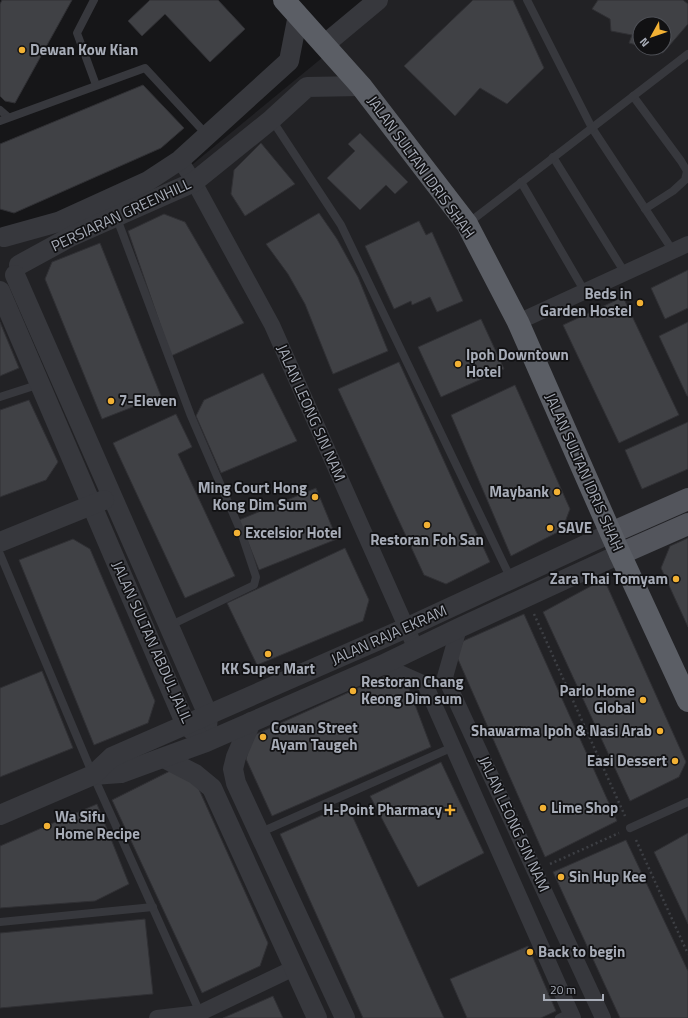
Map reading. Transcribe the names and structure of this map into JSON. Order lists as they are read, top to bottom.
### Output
{
  "streets": {
    "highway": ["JALAN SULTAN IDRIS SHAH"],
    "main road": ["JALAN RAJA EKRAM"],
    "street": ["PERSIARAN GREENHILL", "JALAN LEONG SIN NAM", "JALAN SULTAN ABDUL JALIL"]
  },
  "crossings": [
    ["JALAN SULTAN IDRIS SHAH", "PERSIARAN GREENHILL"],
    ["JALAN SULTAN IDRIS SHAH", "JALAN RAJA EKRAM"],
    ["PERSIARAN GREENHILL", "JALAN LEONG SIN NAM"],
    ["PERSIARAN GREENHILL", "JALAN SULTAN ABDUL JALIL"],
    ["JALAN LEONG SIN NAM", "JALAN RAJA EKRAM"],
    ["JALAN RAJA EKRAM", "JALAN SULTAN ABDUL JALIL"]
  ],
  "places": {
    "other": [
      "Dewan Kow Kian",
      "Beds in Garden Hostel",
      "Ipoh Downtown Hotel",
      "7-Eleven",
      "Maybank",
      "Ming Court Hong Kong Dim Sum",
      "Restoran Foh San",
      "SAVE",
      "Excelsior Hotel",
      "Zara Thai Tomyam",
      "KK Super Mart",
      "Restoran Chang Keong Dim sum",
      "Parlo Home Global",
      "Shawarma Ipoh & Nasi Arab",
      "Cowan Street Ayam Taugeh",
      "Easi Dessert",
      "Lime Shop",
      "Wa Sifu Home Recipe",
      "Sin Hup Kee",
      "Back to begin"
    ],
    "health": ["H-Point Pharmacy"]
  },
  "scale_bar": "20 m",
  "north": "bottom left"
}
